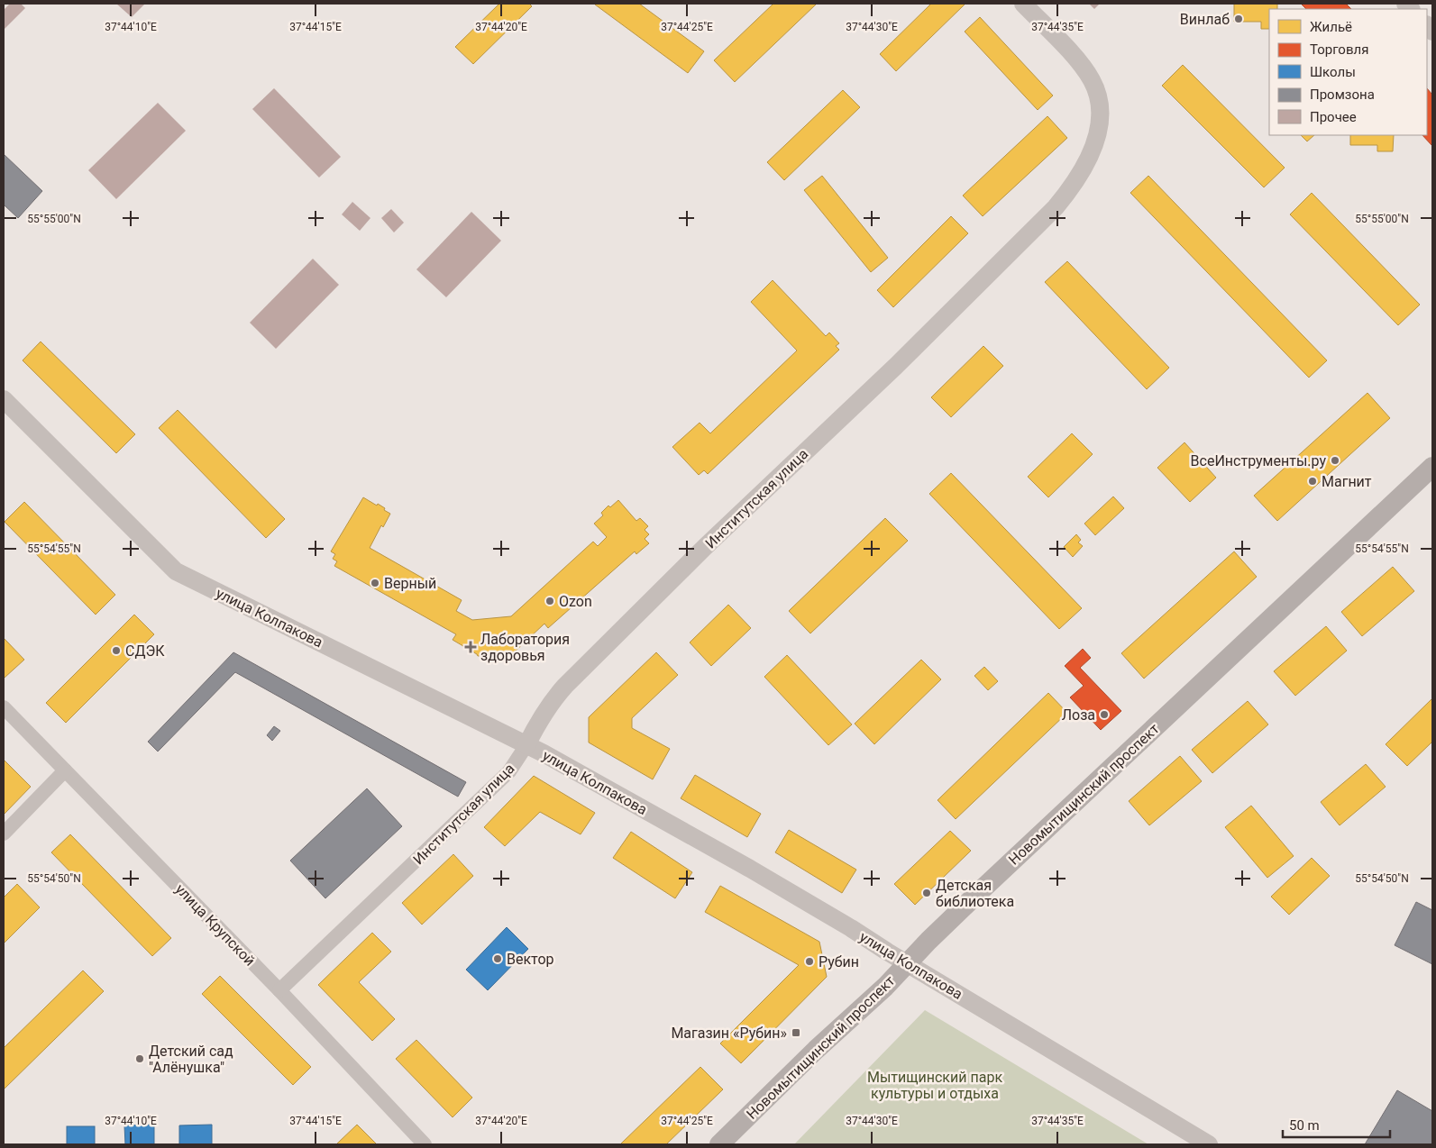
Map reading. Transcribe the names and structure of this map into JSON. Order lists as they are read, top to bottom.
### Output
{
  "streets": {
    "main road": ["Новомытищинский проспект"],
    "street": ["Институтская улица", "улица Колпакова", "улица Крупской"]
  },
  "crossings": [
    ["Институтская улица", "улица Колпакова"],
    ["Институтская улица", "улица Крупской"],
    ["улица Колпакова", "Новомытищинский проспект"]
  ],
  "parks": ["Мытищинский парк культуры и отдыха"],
  "places": {
    "other": [
      "Винлаб",
      "ВсеИнструменты.ру",
      "Магнит",
      "Верный",
      "Ozon",
      "СДЭК",
      "Лоза",
      "Детская библиотека",
      "Вектор",
      "Рубин",
      "Детский сад \"Алёнушка\""
    ],
    "health": ["Лаборатория здоровья"],
    "transit": ["Магазин «Рубин»"]
  },
  "legend": [
    "Жильё",
    "Торговля",
    "Школы",
    "Промзона",
    "Прочее"
  ],
  "scale_bar": "50 m",
  "coordinates": [
    "37°44'10\"E",
    "37°44'15\"E",
    "37°44'20\"E",
    "37°44'25\"E",
    "37°44'30\"E",
    "37°44'35\"E",
    "55°55'00\"N",
    "55°54'55\"N",
    "55°54'50\"N"
  ]
}
